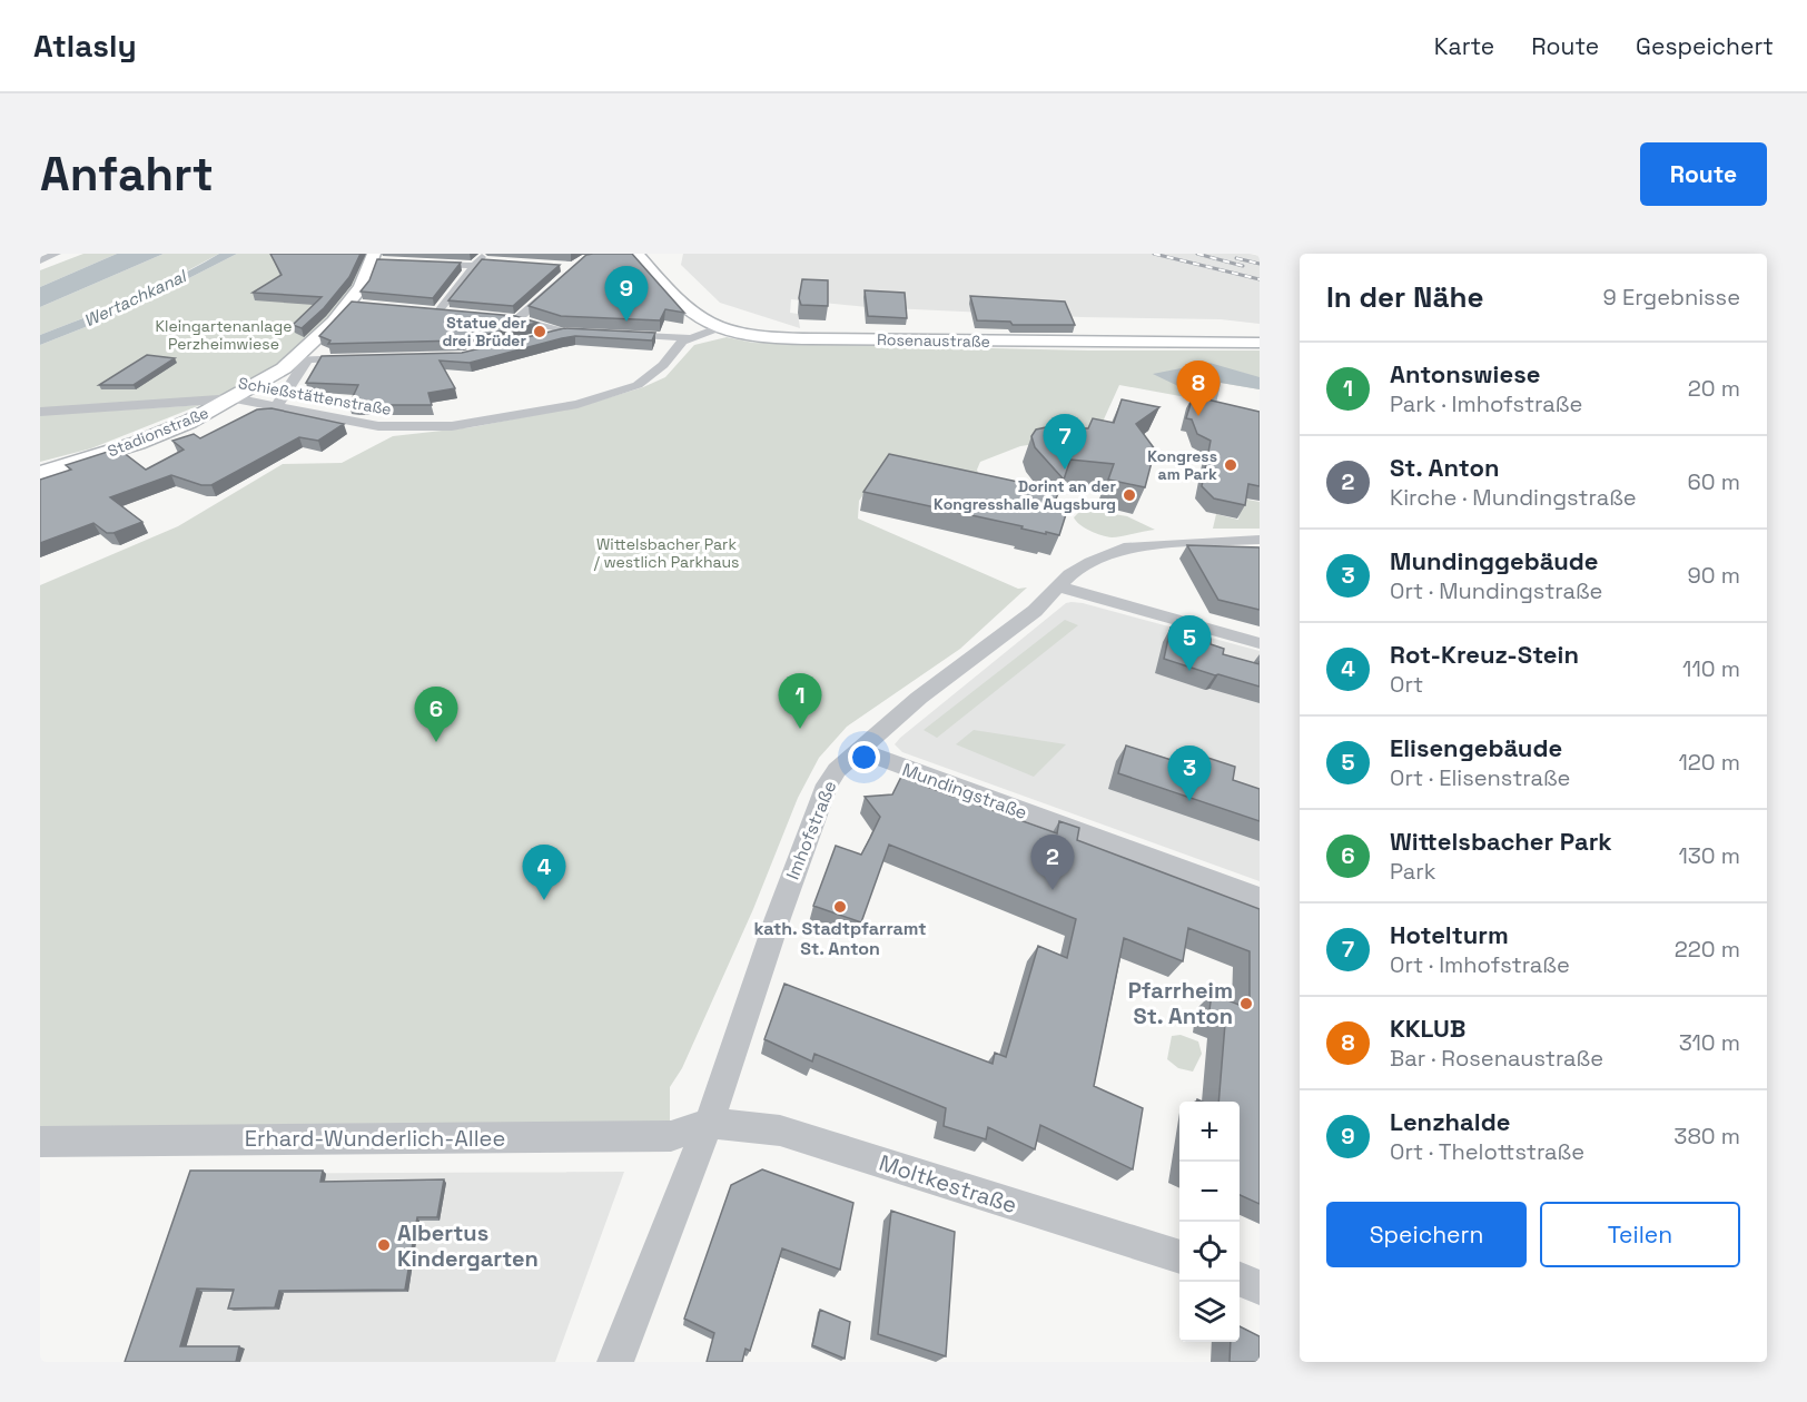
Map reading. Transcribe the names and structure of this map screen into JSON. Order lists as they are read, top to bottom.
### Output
{
  "streets": {
    "main road": ["Rosenaustraße", "Stadionstraße"],
    "street": [
      "Schießstättenstraße",
      "Mundingstraße",
      "Imhofstraße",
      "Erhard-Wunderlich-Allee",
      "Moltkestraße"
    ]
  },
  "crossings": [
    ["Rosenaustraße", "Schießstättenstraße"],
    ["Schießstättenstraße", "Stadionstraße"],
    ["Mundingstraße", "Imhofstraße"],
    ["Imhofstraße", "Erhard-Wunderlich-Allee"],
    ["Imhofstraße", "Moltkestraße"],
    ["Erhard-Wunderlich-Allee", "Moltkestraße"]
  ],
  "water": ["Wertachkanal"],
  "parks": ["Kleingartenanlage Perzheimwiese", "Wittelsbacher Park / westlich Parkhaus"],
  "places": [
    "Statue der drei Brüder",
    "Kongress am Park",
    "Dorint an der Kongresshalle Augsburg",
    "kath. Stadtpfarramt St. Anton",
    "Pfarrheim St. Anton",
    "Albertus Kindergarten"
  ],
  "page": {
    "header": "Atlasly",
    "nav": ["Karte", "Route", "Gespeichert"],
    "buttons": [
      "Route",
      ["Speichern", "Teilen"]
    ],
    "title": "Anfahrt",
    "heading": ["In der Nähe", "9 Ergebnisse"],
    "pins": [
      "9",
      "8",
      "7",
      "5",
      "1",
      "6",
      "3",
      "2",
      "4"
    ],
    "list": [
      {
        "mark": "1",
        "name": "Antonswiese",
        "note": "Park · Imhofstraße",
        "value": "20 m"
      },
      {
        "mark": "2",
        "name": "St. Anton",
        "note": "Kirche · Mundingstraße",
        "value": "60 m"
      },
      {
        "mark": "3",
        "name": "Mundinggebäude",
        "note": "Ort · Mundingstraße",
        "value": "90 m"
      },
      {
        "mark": "4",
        "name": "Rot-Kreuz-Stein",
        "note": "Ort",
        "value": "110 m"
      },
      {
        "mark": "5",
        "name": "Elisengebäude",
        "note": "Ort · Elisenstraße",
        "value": "120 m"
      },
      {
        "mark": "6",
        "name": "Wittelsbacher Park",
        "note": "Park",
        "value": "130 m"
      },
      {
        "mark": "7",
        "name": "Hotelturm",
        "note": "Ort · Imhofstraße",
        "value": "220 m"
      },
      {
        "mark": "8",
        "name": "KKLUB",
        "note": "Bar · Rosenaustraße",
        "value": "310 m"
      },
      {
        "mark": "9",
        "name": "Lenzhalde",
        "note": "Ort · Thelottstraße",
        "value": "380 m"
      }
    ],
    "map_buttons": ["+", "−"]
  }
}
